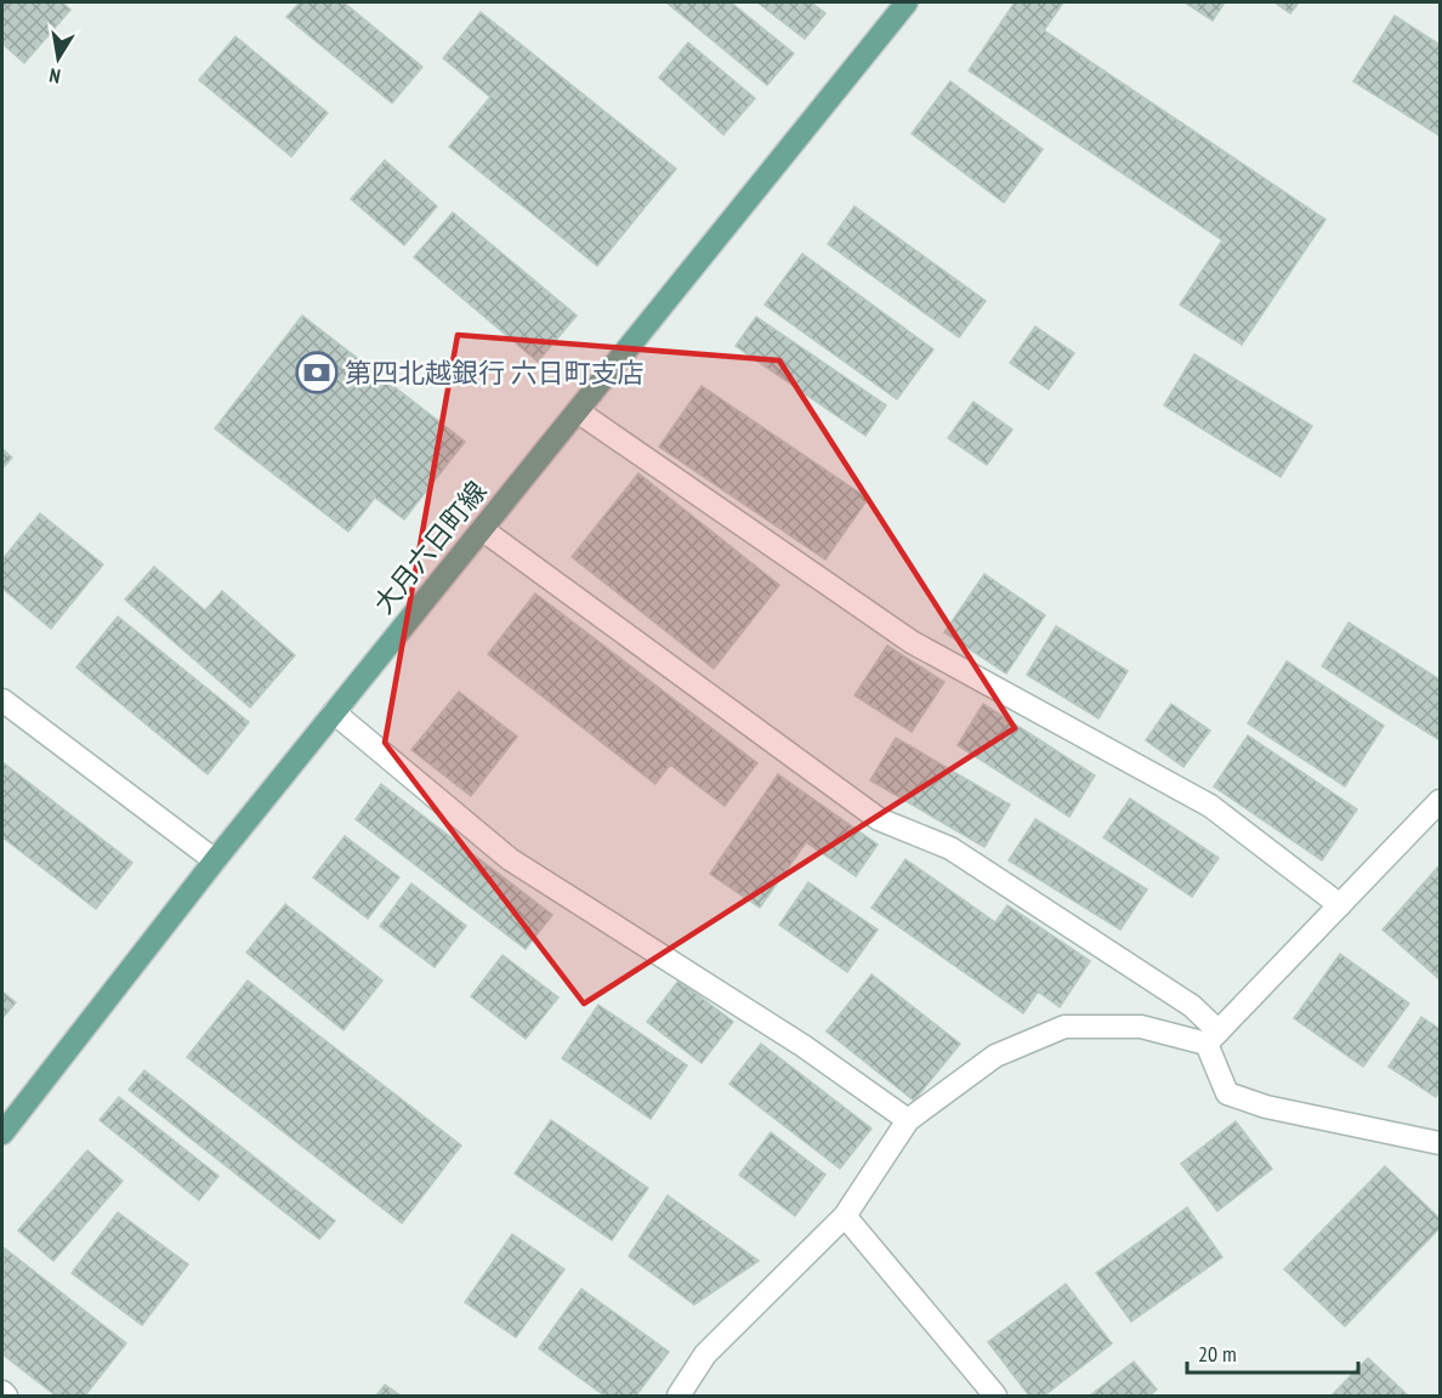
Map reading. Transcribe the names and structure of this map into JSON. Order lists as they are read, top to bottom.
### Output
{
  "streets": {
    "main road": ["大月六日町線"]
  },
  "places": {
    "bank": ["第四北越銀行 六日町支店"]
  },
  "scale_bar": "20 m",
  "north": "bottom"
}
